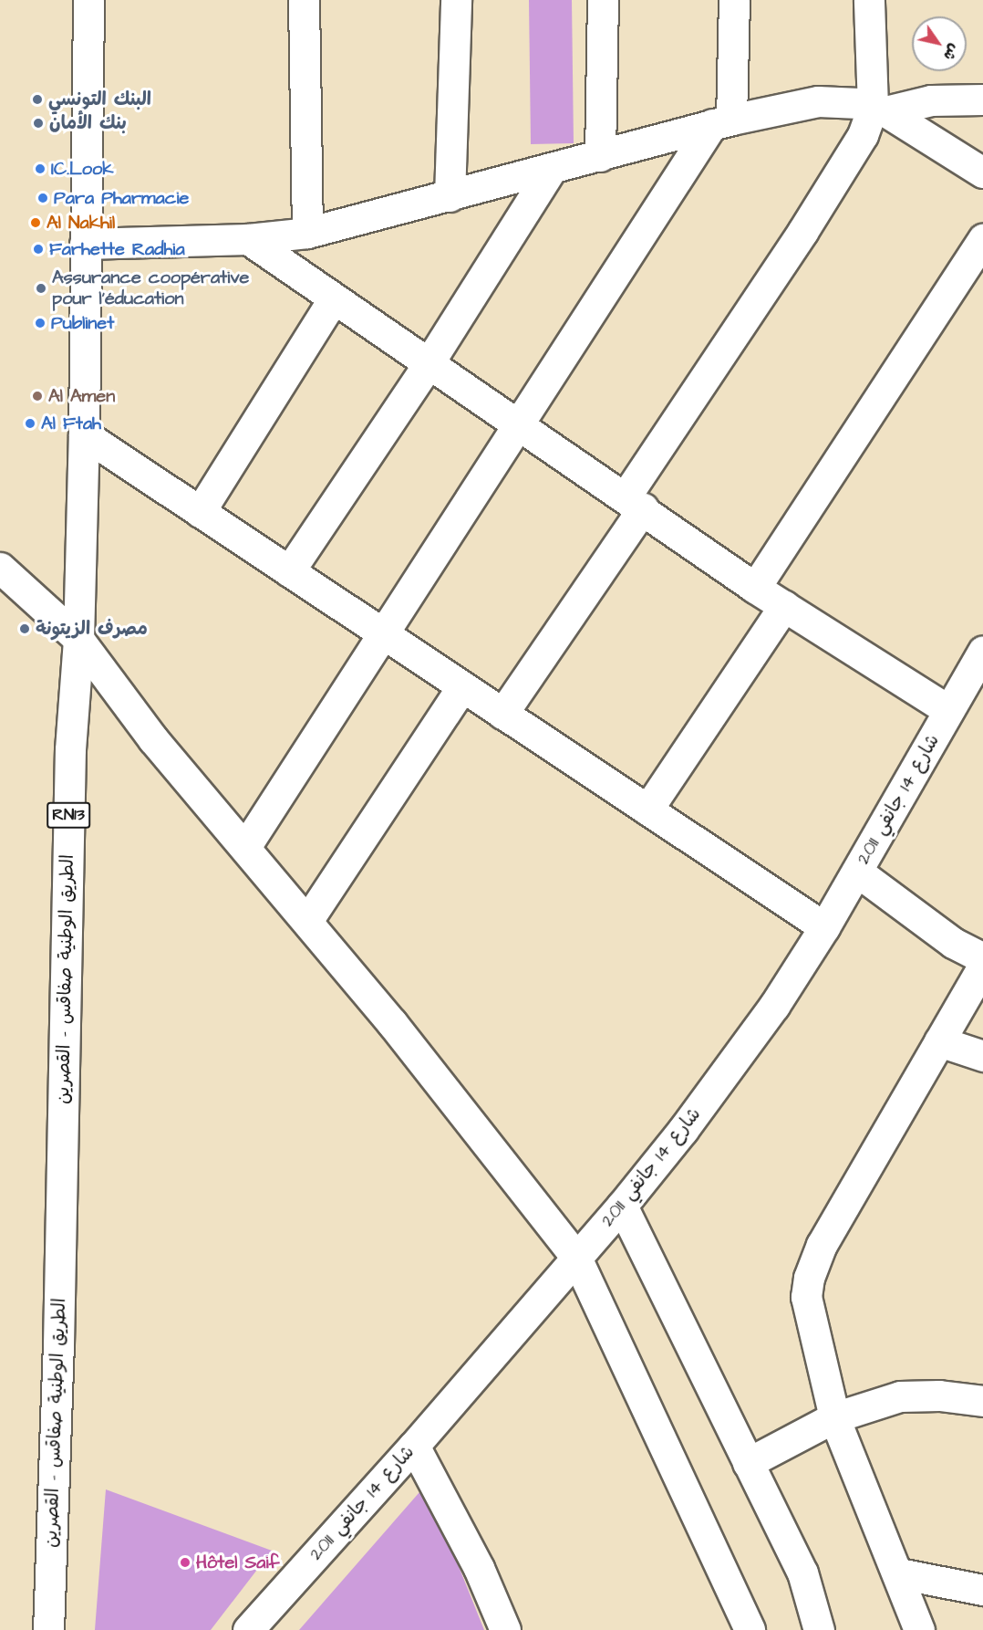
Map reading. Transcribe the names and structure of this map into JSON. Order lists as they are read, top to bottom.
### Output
{
  "streets": {
    "street": ["شارع 14 جانفي 2011", "RN13", "الطريق الوطنية صفاقس - القصرين"]
  },
  "places": [
    "البنك التونسي",
    "بنك الأمان",
    "IC.Look",
    "Para Pharmacie",
    "Al Nakhil",
    "Farhette Radhia",
    "Assurance coopérative pour l'éducation",
    "Publinet",
    "Al Amen",
    "Al Ftah",
    "مصرف الزيتونة",
    "Hôtel Saif"
  ],
  "north": "bottom right"
}
